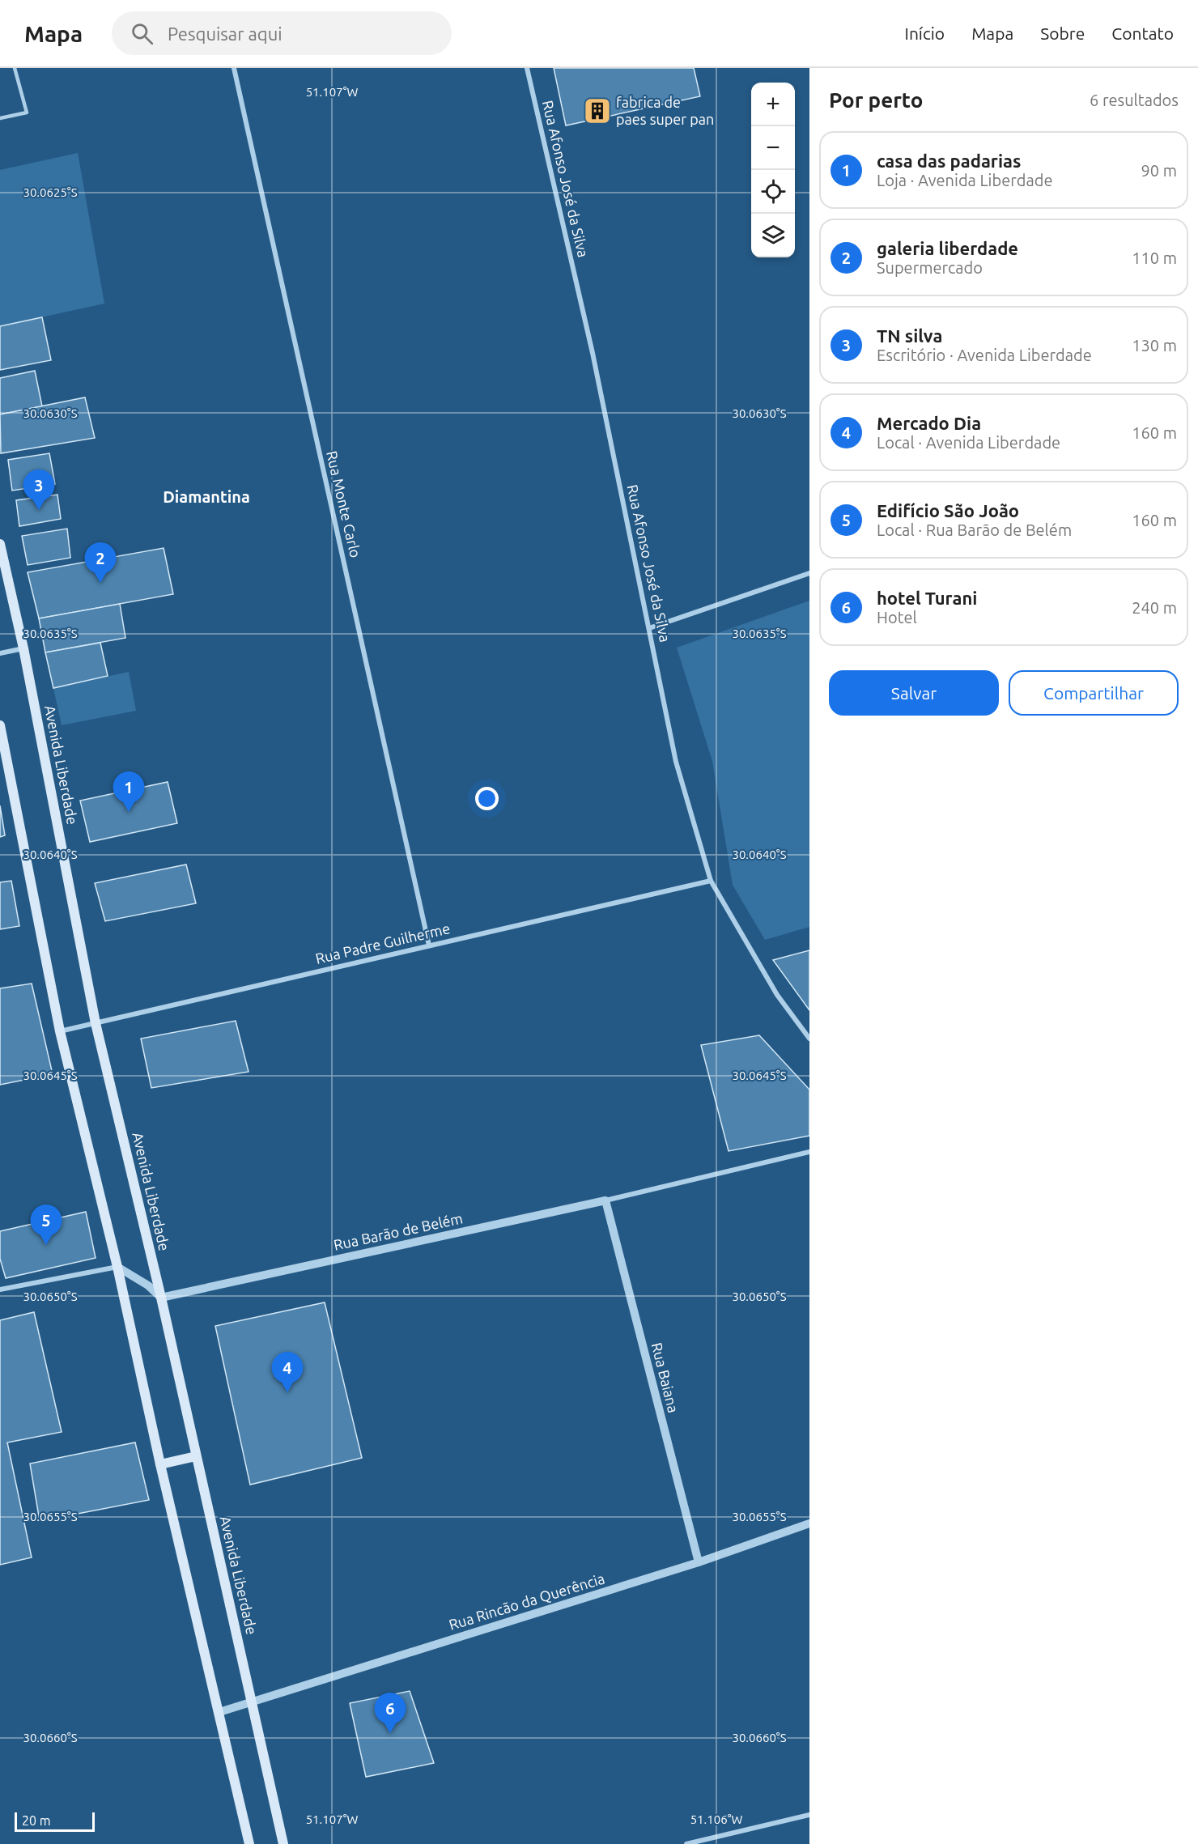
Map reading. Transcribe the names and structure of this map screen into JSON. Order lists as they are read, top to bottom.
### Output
{
  "streets": {
    "main road": ["Avenida Liberdade"],
    "street": [
      "Rua Afonso José da Silva",
      "Rua Monte Carlo",
      "Rua Padre Guilherme",
      "Rua Barão de Belém",
      "Rua Baiana",
      "Rua Rincão da Querência"
    ]
  },
  "crossings": [
    ["Rua Afonso José da Silva", "Rua Padre Guilherme"],
    ["Rua Monte Carlo", "Rua Padre Guilherme"],
    ["Avenida Liberdade", "Rua Padre Guilherme"],
    ["Avenida Liberdade", "Rua Barão de Belém"],
    ["Avenida Liberdade", "Rua Rincão da Querência"],
    ["Rua Barão de Belém", "Rua Baiana"],
    ["Rua Baiana", "Rua Rincão da Querência"]
  ],
  "districts": ["Diamantina"],
  "places": {
    "building": ["fabrica de paes super pan"]
  },
  "scale_bar": "20 m",
  "page": {
    "header": "Mapa",
    "search": "Pesquisar aqui",
    "nav": [
      "Início",
      "Mapa",
      "Sobre",
      "Contato"
    ],
    "heading": ["Por perto", "6 resultados"],
    "map_buttons": ["+", "−"],
    "list": [
      {
        "mark": "1",
        "name": "casa das padarias",
        "note": "Loja · Avenida Liberdade",
        "value": "90 m"
      },
      {
        "mark": "2",
        "name": "galeria liberdade",
        "note": "Supermercado",
        "value": "110 m"
      },
      {
        "mark": "3",
        "name": "TN silva",
        "note": "Escritório · Avenida Liberdade",
        "value": "130 m"
      },
      {
        "mark": "4",
        "name": "Mercado Dia",
        "note": "Local · Avenida Liberdade",
        "value": "160 m"
      },
      {
        "mark": "5",
        "name": "Edifício São João",
        "note": "Local · Rua Barão de Belém",
        "value": "160 m"
      },
      {
        "mark": "6",
        "name": "hotel Turani",
        "note": "Hotel",
        "value": "240 m"
      }
    ],
    "pins": [
      "3",
      "2",
      "1",
      "5",
      "4",
      "6"
    ],
    "buttons": ["Salvar", "Compartilhar"],
    "scale": "20 m"
  },
  "coordinates": [
    "51.107°W",
    "30.0625°S",
    "30.0630°S",
    "30.0635°S",
    "30.0640°S",
    "30.0645°S",
    "30.0650°S",
    "30.0655°S",
    "30.0660°S",
    "51.106°W"
  ]
}
